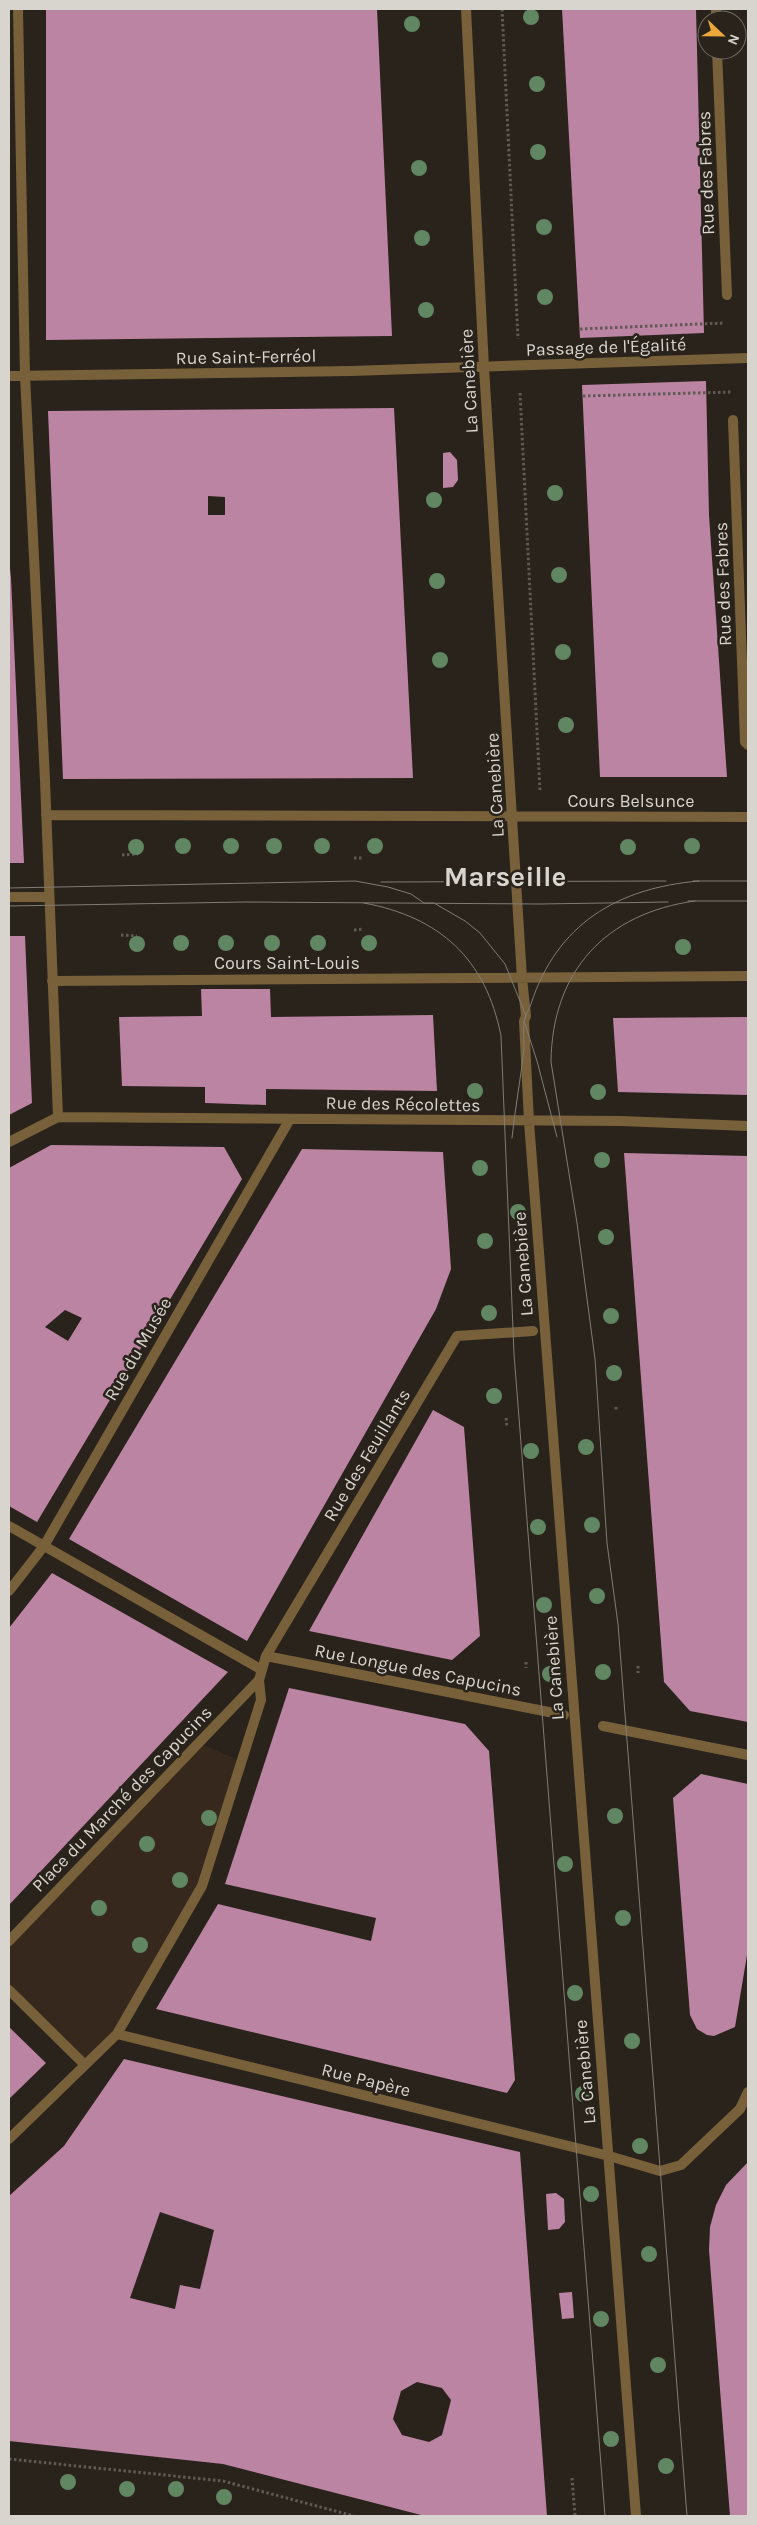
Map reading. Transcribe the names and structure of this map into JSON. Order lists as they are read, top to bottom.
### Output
{
  "streets": {
    "street": [
      "Rue des Fabres",
      "Passage de l'Égalité",
      "Rue Saint-Ferréol",
      "La Canebière",
      "Cours Belsunce",
      "Cours Saint-Louis",
      "Rue des Récolettes",
      "Rue du Musée",
      "Rue des Feuillants",
      "Rue Longue des Capucins",
      "Place du Marché des Capucins",
      "Rue Papère"
    ]
  },
  "crossings": [
    ["Passage de l'Égalité", "Rue Saint-Ferréol"],
    ["Passage de l'Égalité", "La Canebière"],
    ["Rue Saint-Ferréol", "La Canebière"],
    ["La Canebière", "Cours Belsunce"],
    ["La Canebière", "Cours Saint-Louis"],
    ["La Canebière", "Rue des Récolettes"],
    ["La Canebière", "Rue Papère"],
    ["Rue des Récolettes", "Rue du Musée"],
    ["Rue des Feuillants", "Rue Longue des Capucins"],
    ["Rue des Feuillants", "Place du Marché des Capucins"],
    ["Rue Longue des Capucins", "Place du Marché des Capucins"],
    ["Place du Marché des Capucins", "Rue Papère"]
  ],
  "districts": ["Marseille"],
  "north": "right"
}
